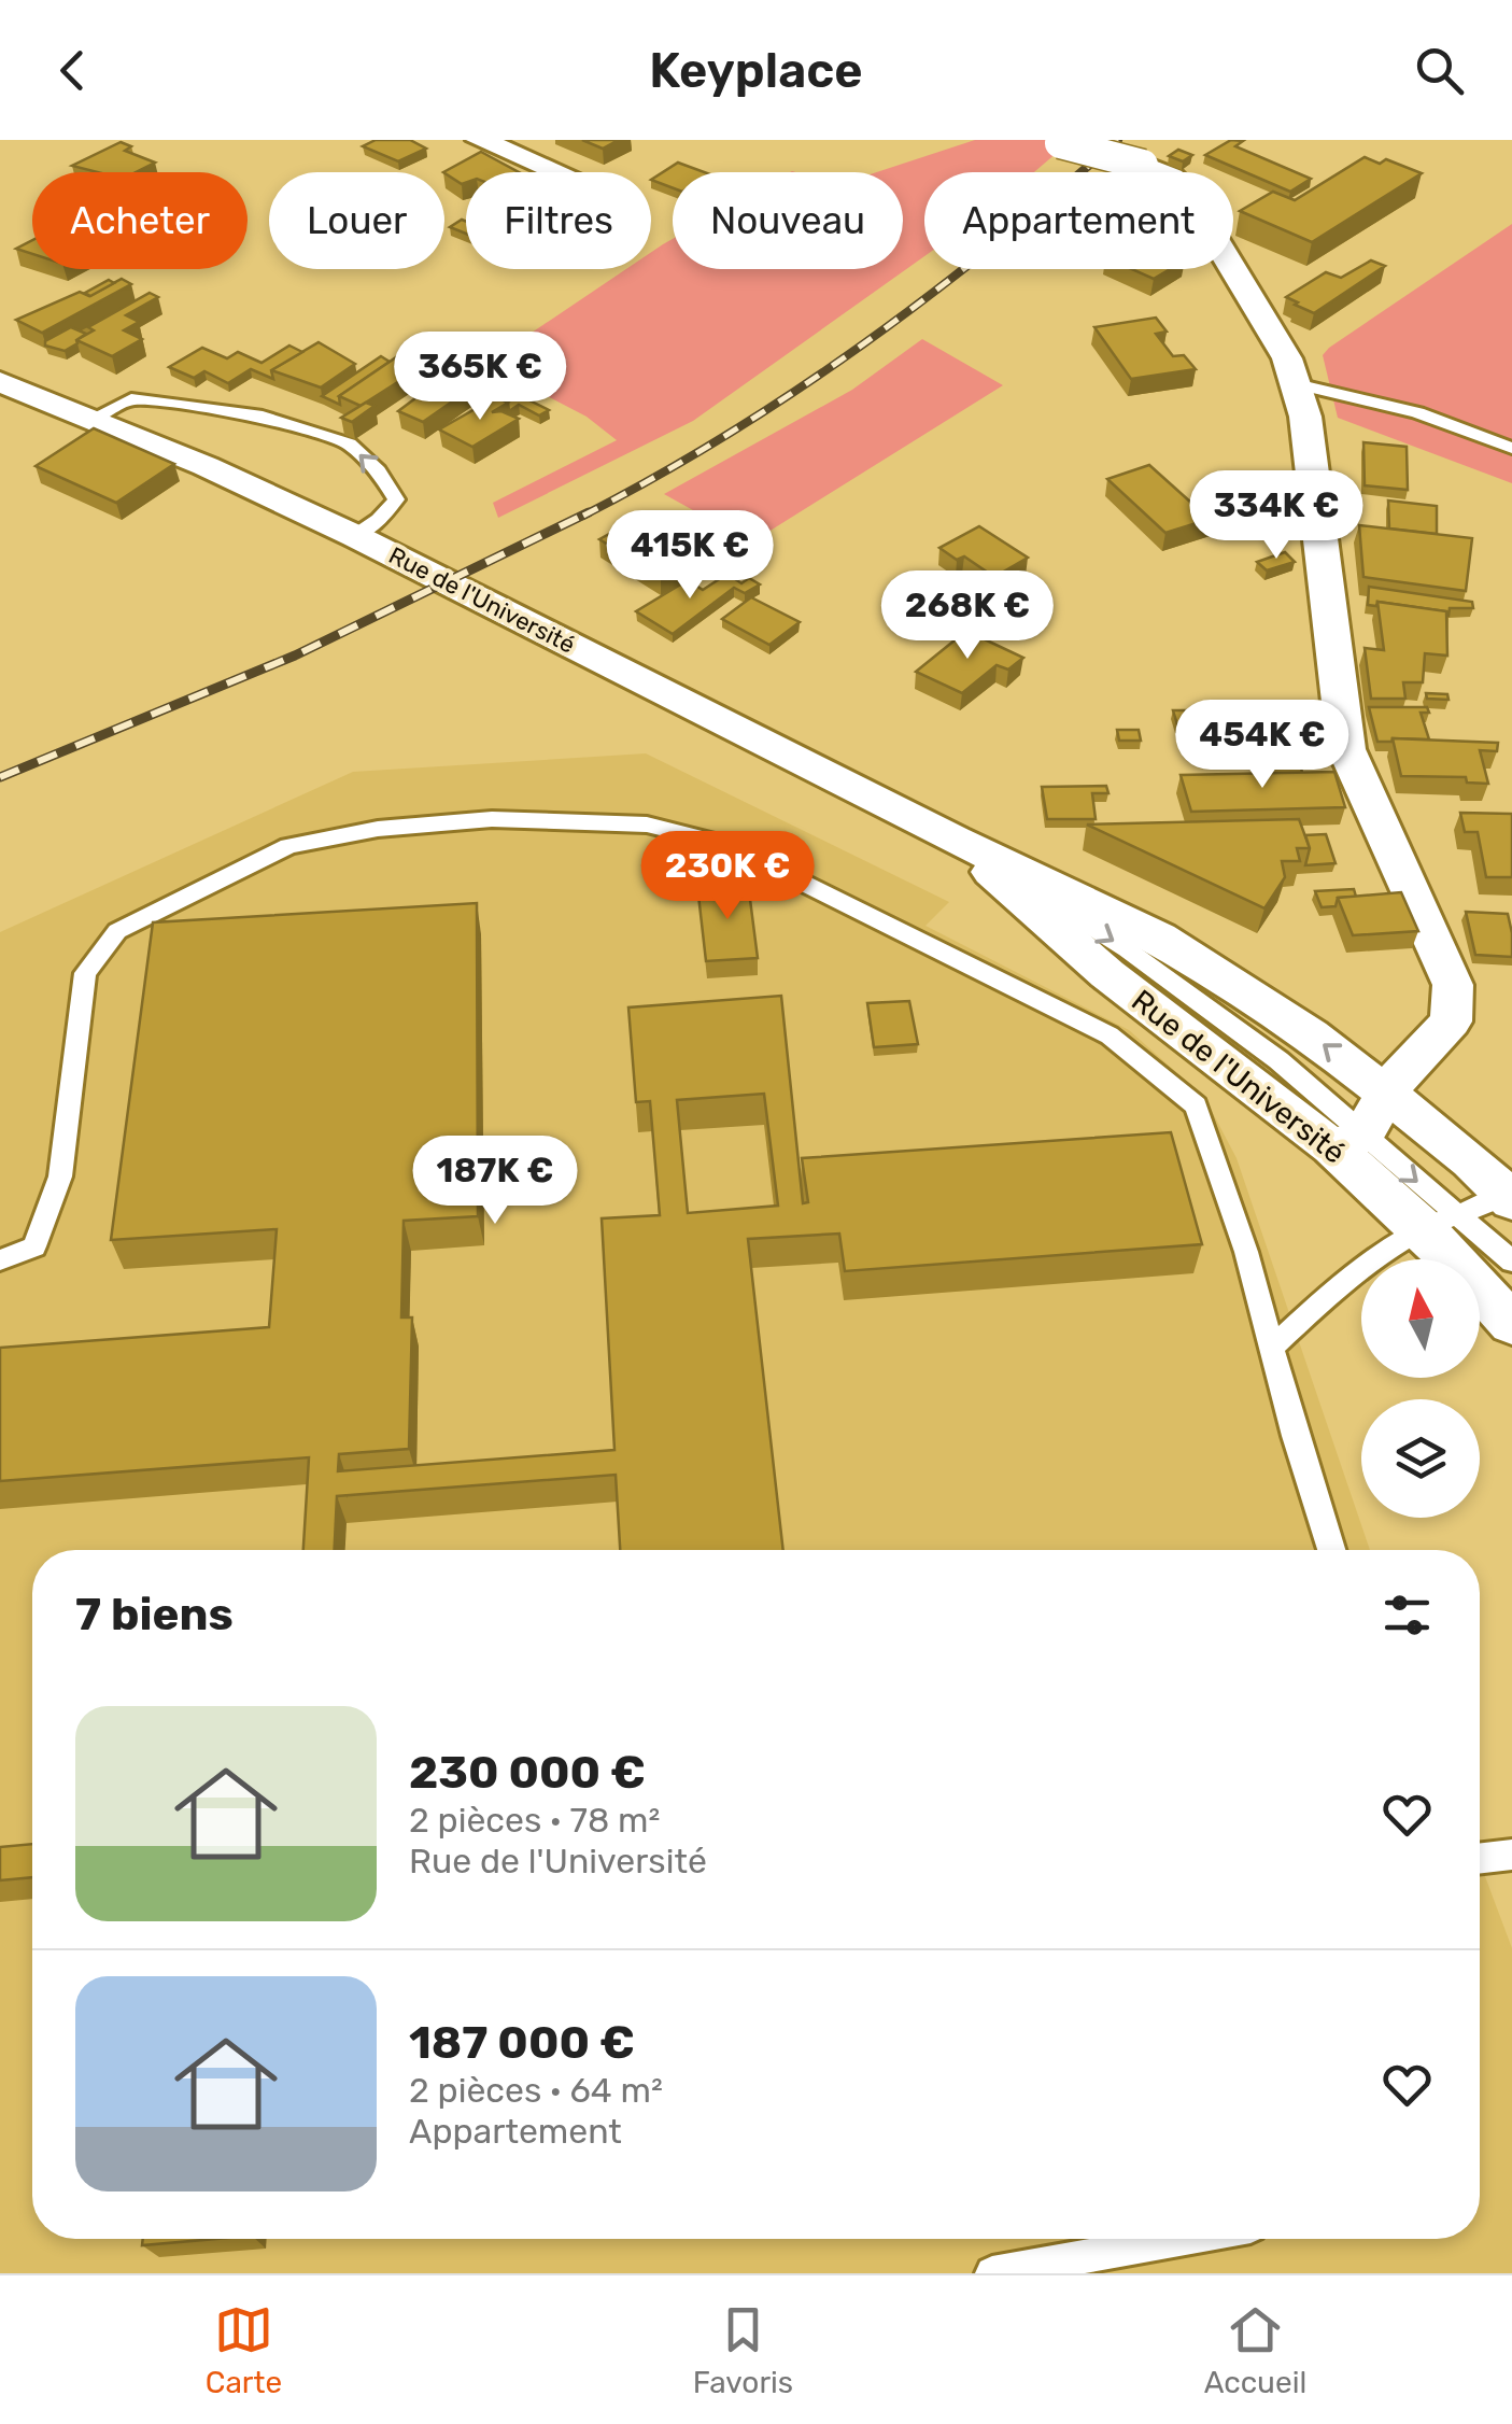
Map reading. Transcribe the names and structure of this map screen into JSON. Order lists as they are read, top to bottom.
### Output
{
  "streets": {
    "street": ["Rue de l'Université"]
  },
  "north": "top",
  "page": {
    "header": "Keyplace",
    "chip": [
      "Acheter",
      "Louer",
      "Filtres",
      "Nouveau",
      "Appartement"
    ],
    "price": [
      "365K €",
      "334K €",
      "415K €",
      "268K €",
      "454K €",
      "230K €",
      "187K €"
    ],
    "heading": "7 biens",
    "list": [
      {
        "name": "230 000 €",
        "note": "2 pièces · 78 m² · Rue de l'Université"
      },
      {
        "name": "187 000 €",
        "note": "2 pièces · 64 m² · Appartement"
      }
    ],
    "tabs": ["Carte", "Favoris", "Accueil"]
  }
}
